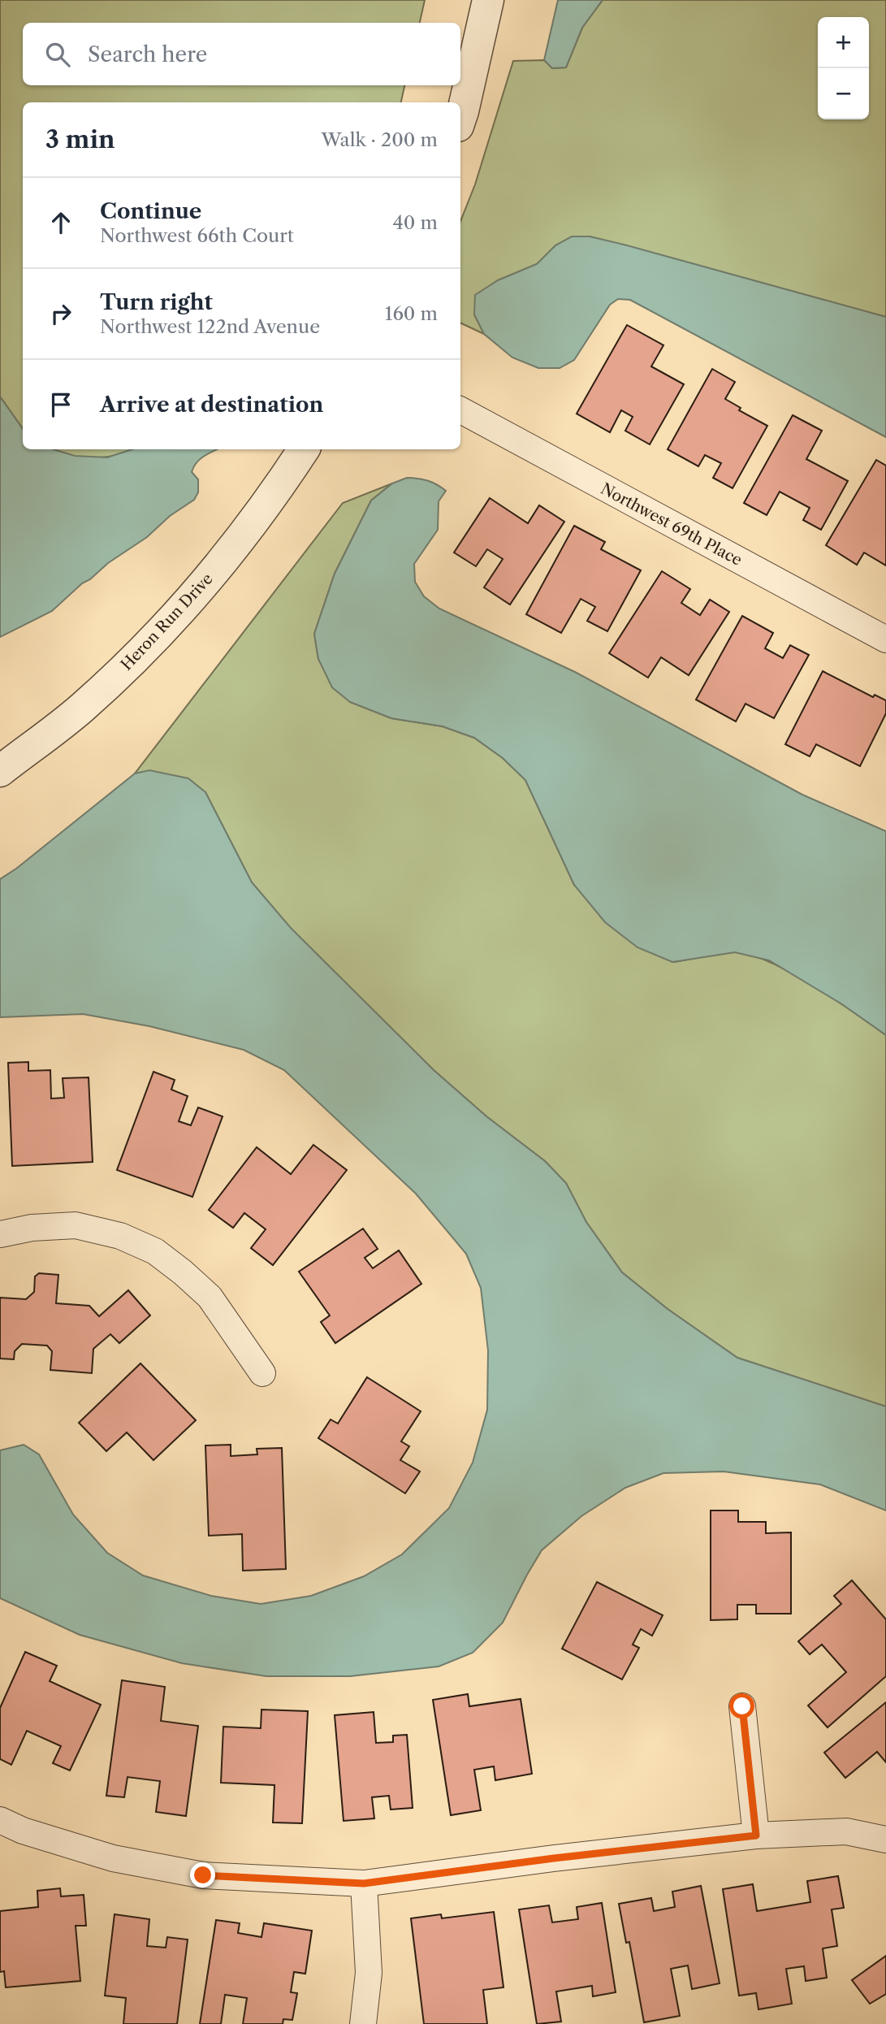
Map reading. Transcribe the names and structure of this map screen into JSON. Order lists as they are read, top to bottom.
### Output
{
  "streets": {
    "street": ["Northwest 69th Place", "Heron Run Drive"]
  },
  "page": {
    "map_buttons": ["+", "−"],
    "search": "Search here",
    "heading": ["3 min", "Walk · 200 m"],
    "list": [
      ["Continue", "Northwest 66th Court", "40 m"],
      ["Turn right", "Northwest 122nd Avenue", "160 m"],
      "Arrive at destination"
    ]
  }
}
